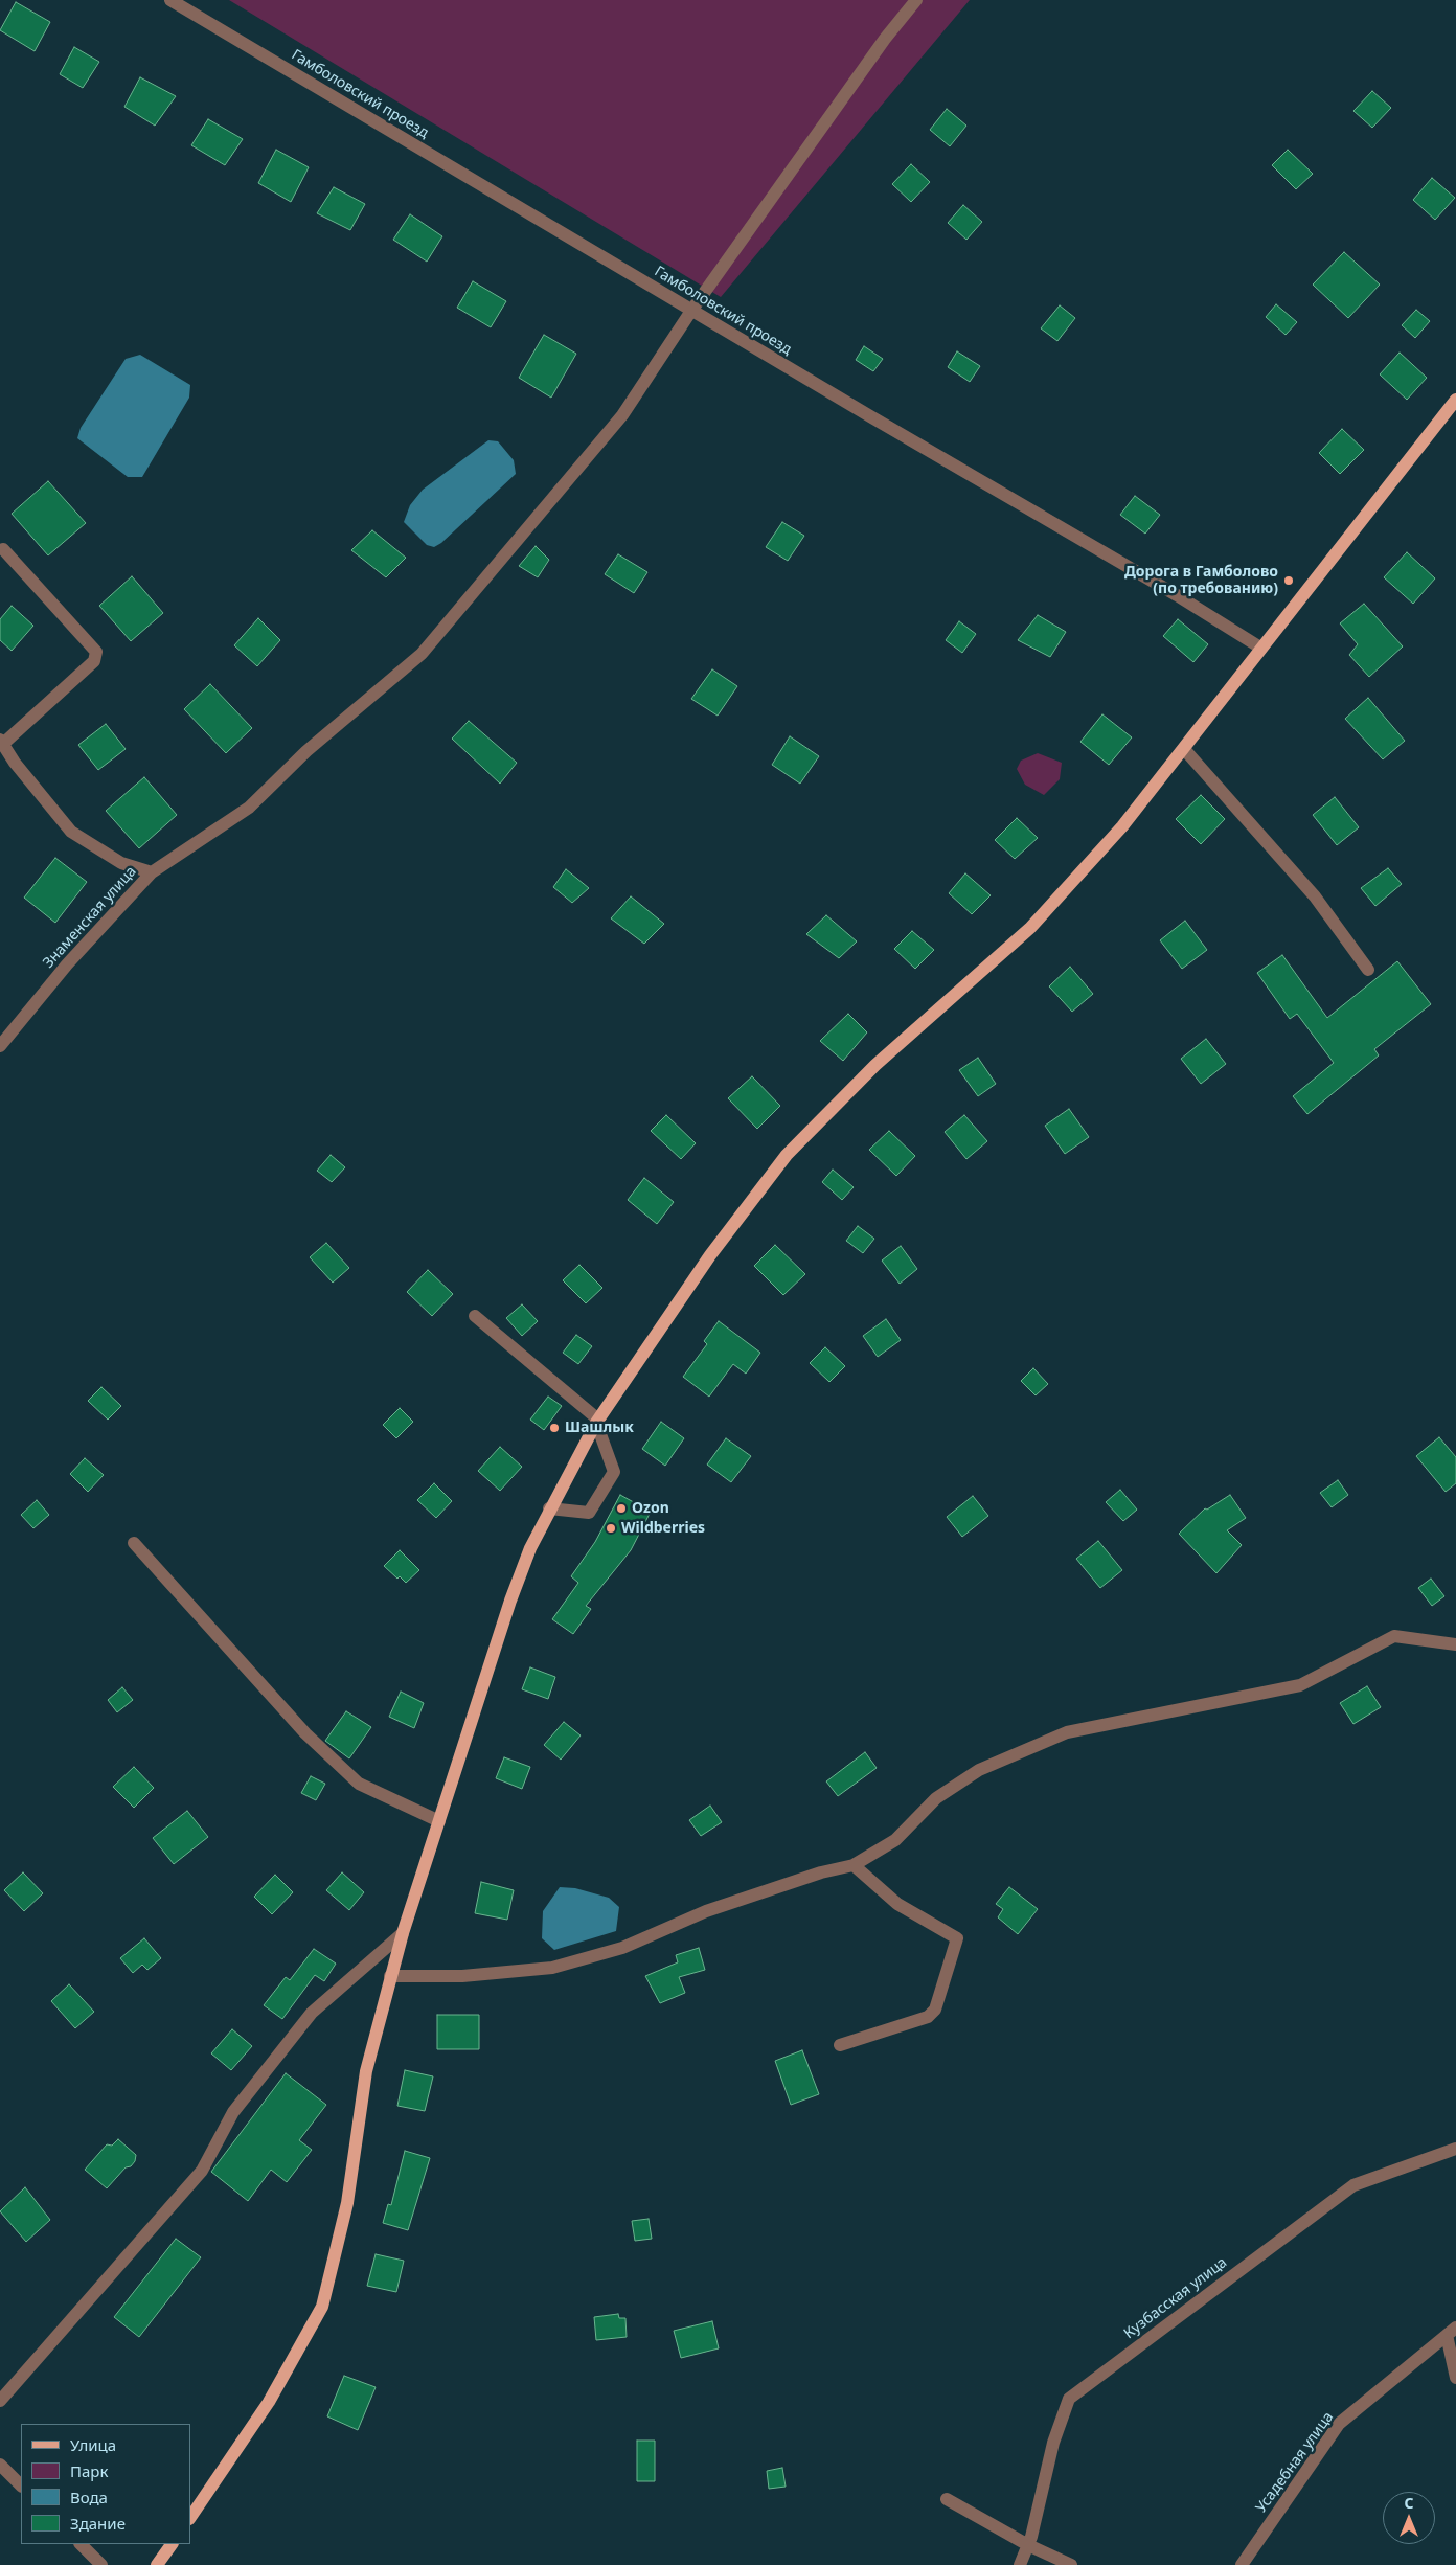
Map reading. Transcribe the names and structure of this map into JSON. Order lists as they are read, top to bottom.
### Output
{
  "streets": {
    "street": [
      "Гамболовский проезд",
      "Знаменская улица",
      "Кузбасская улица",
      "Усадебная улица"
    ]
  },
  "places": [
    "Дорога в Гамболово (по требованию)",
    "Шашлык",
    "Ozon",
    "Wildberries"
  ],
  "legend": [
    "Улица",
    "Парк",
    "Вода",
    "Здание"
  ],
  "north": "top"
}
